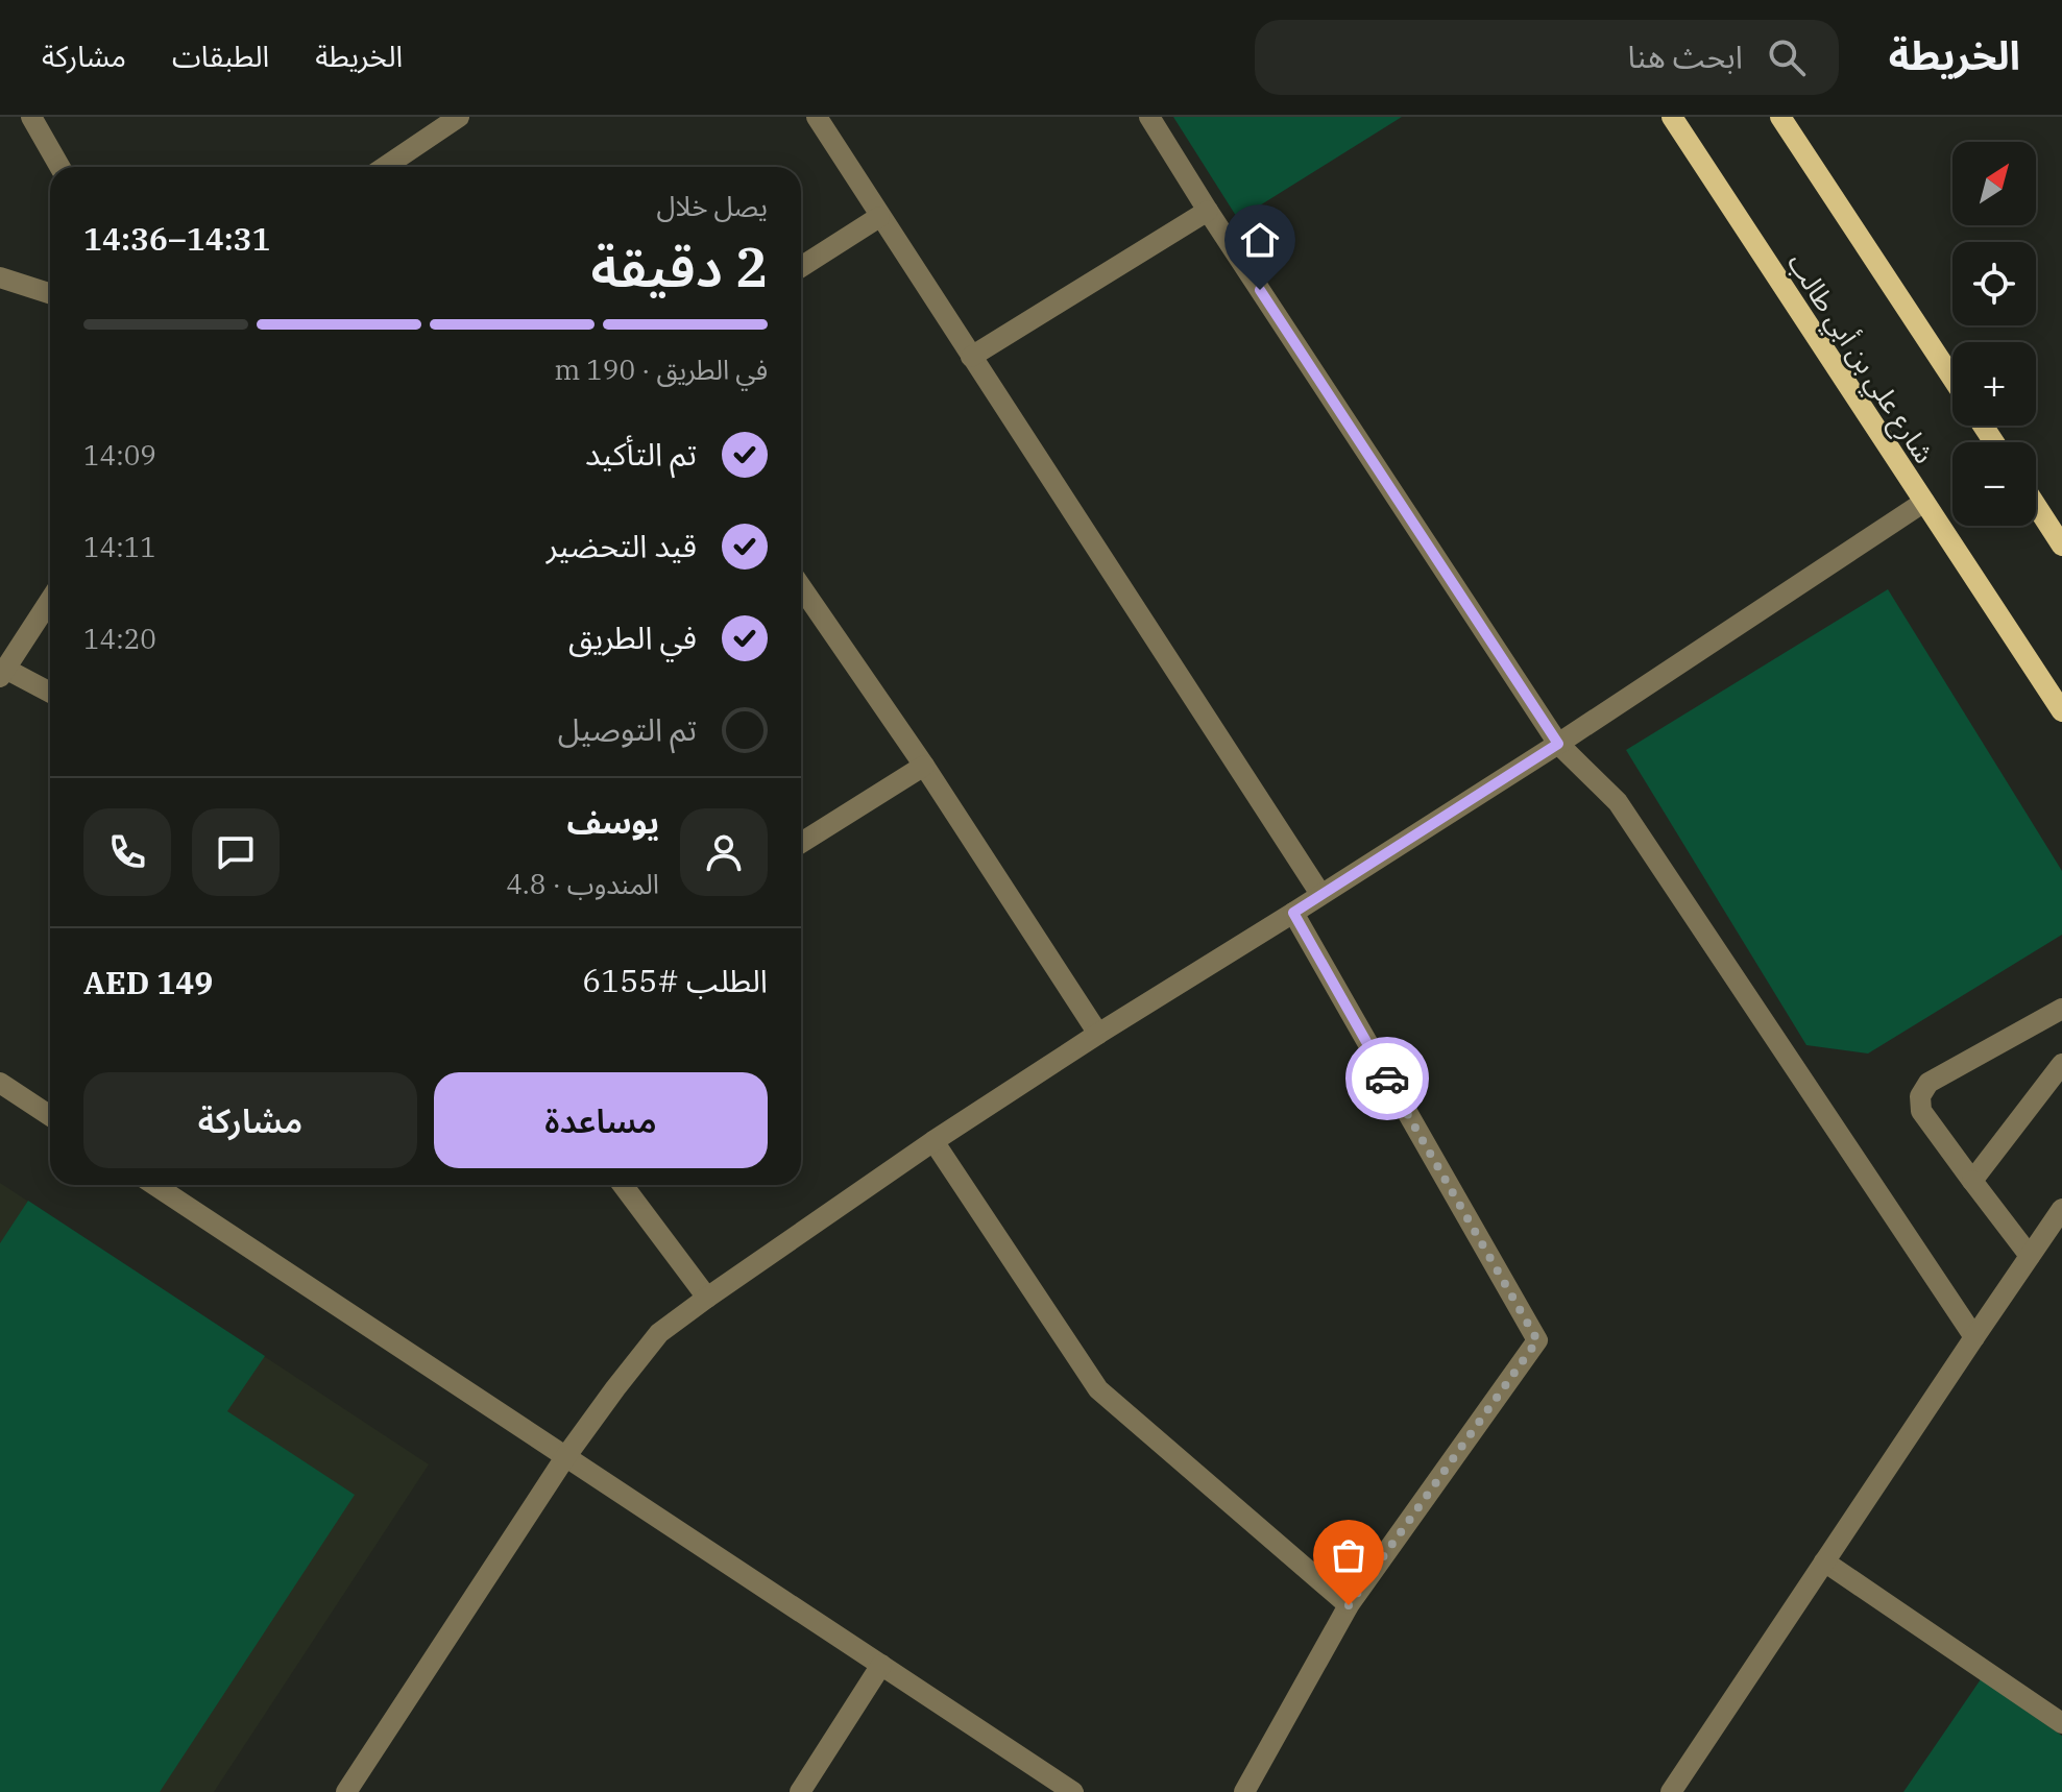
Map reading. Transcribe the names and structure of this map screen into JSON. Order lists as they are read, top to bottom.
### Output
{
  "streets": {
    "main road": ["شارع علي بن أبي طالب"]
  },
  "north": "top right",
  "page": {
    "header": "الخريطة",
    "search": "ابحث هنا",
    "nav": ["الخريطة", "الطبقات", "مشاركة"],
    "map_buttons": ["+", "−"],
    "heading": ["2 دقيقة", "يصل خلال", "14:31–14:36"],
    "panel": [
      "يوسف",
      "المندوب · 4.8",
      "الطلب #6155",
      "AED 149"
    ],
    "bar": "في الطريق · 190 m",
    "list": [
      ["تم التأكيد", "14:09"],
      ["قيد التحضير", "14:11"],
      ["في الطريق", "14:20"],
      "تم التوصيل"
    ],
    "buttons": ["مساعدة", "مشاركة"]
  }
}
